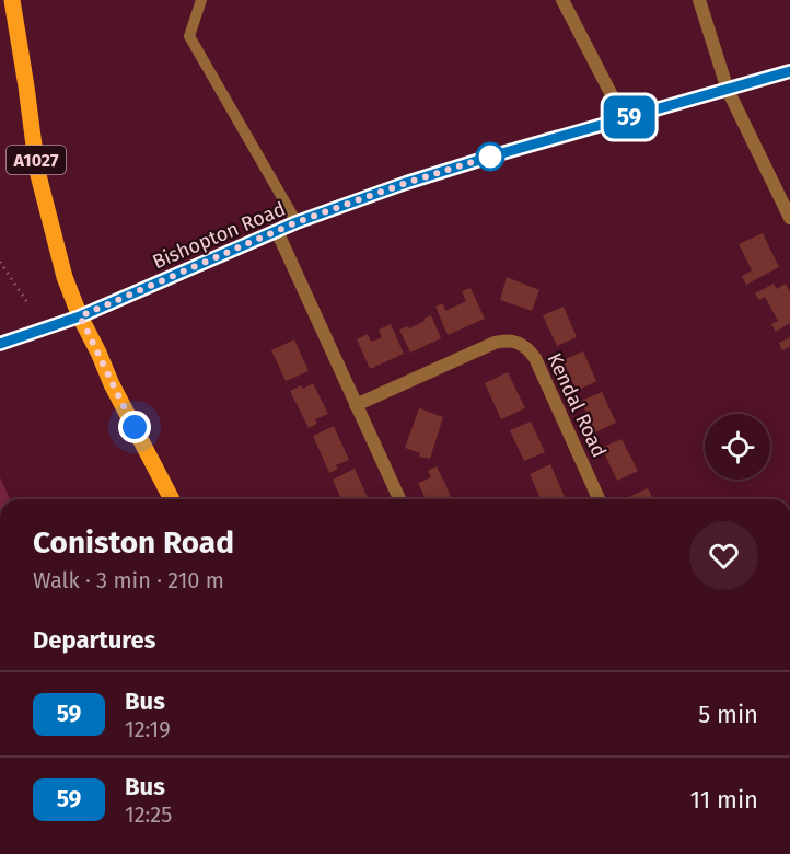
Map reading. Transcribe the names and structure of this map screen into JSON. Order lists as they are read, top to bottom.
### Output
{
  "streets": {
    "main road": ["A1027"],
    "street": ["Bishopton Road", "Kendal Road"]
  },
  "crossings": [
    ["A1027", "Bishopton Road"]
  ],
  "lines": ["bus line 59"],
  "page": {
    "on_map": "59",
    "heading": [
      ["Coniston Road", "Walk · 3 min · 210 m"],
      "Departures"
    ],
    "list": [
      {
        "mark": "59",
        "name": "Bus",
        "note": "12:19",
        "value": "5 min"
      },
      {
        "mark": "59",
        "name": "Bus",
        "note": "12:25",
        "value": "11 min"
      }
    ]
  }
}
